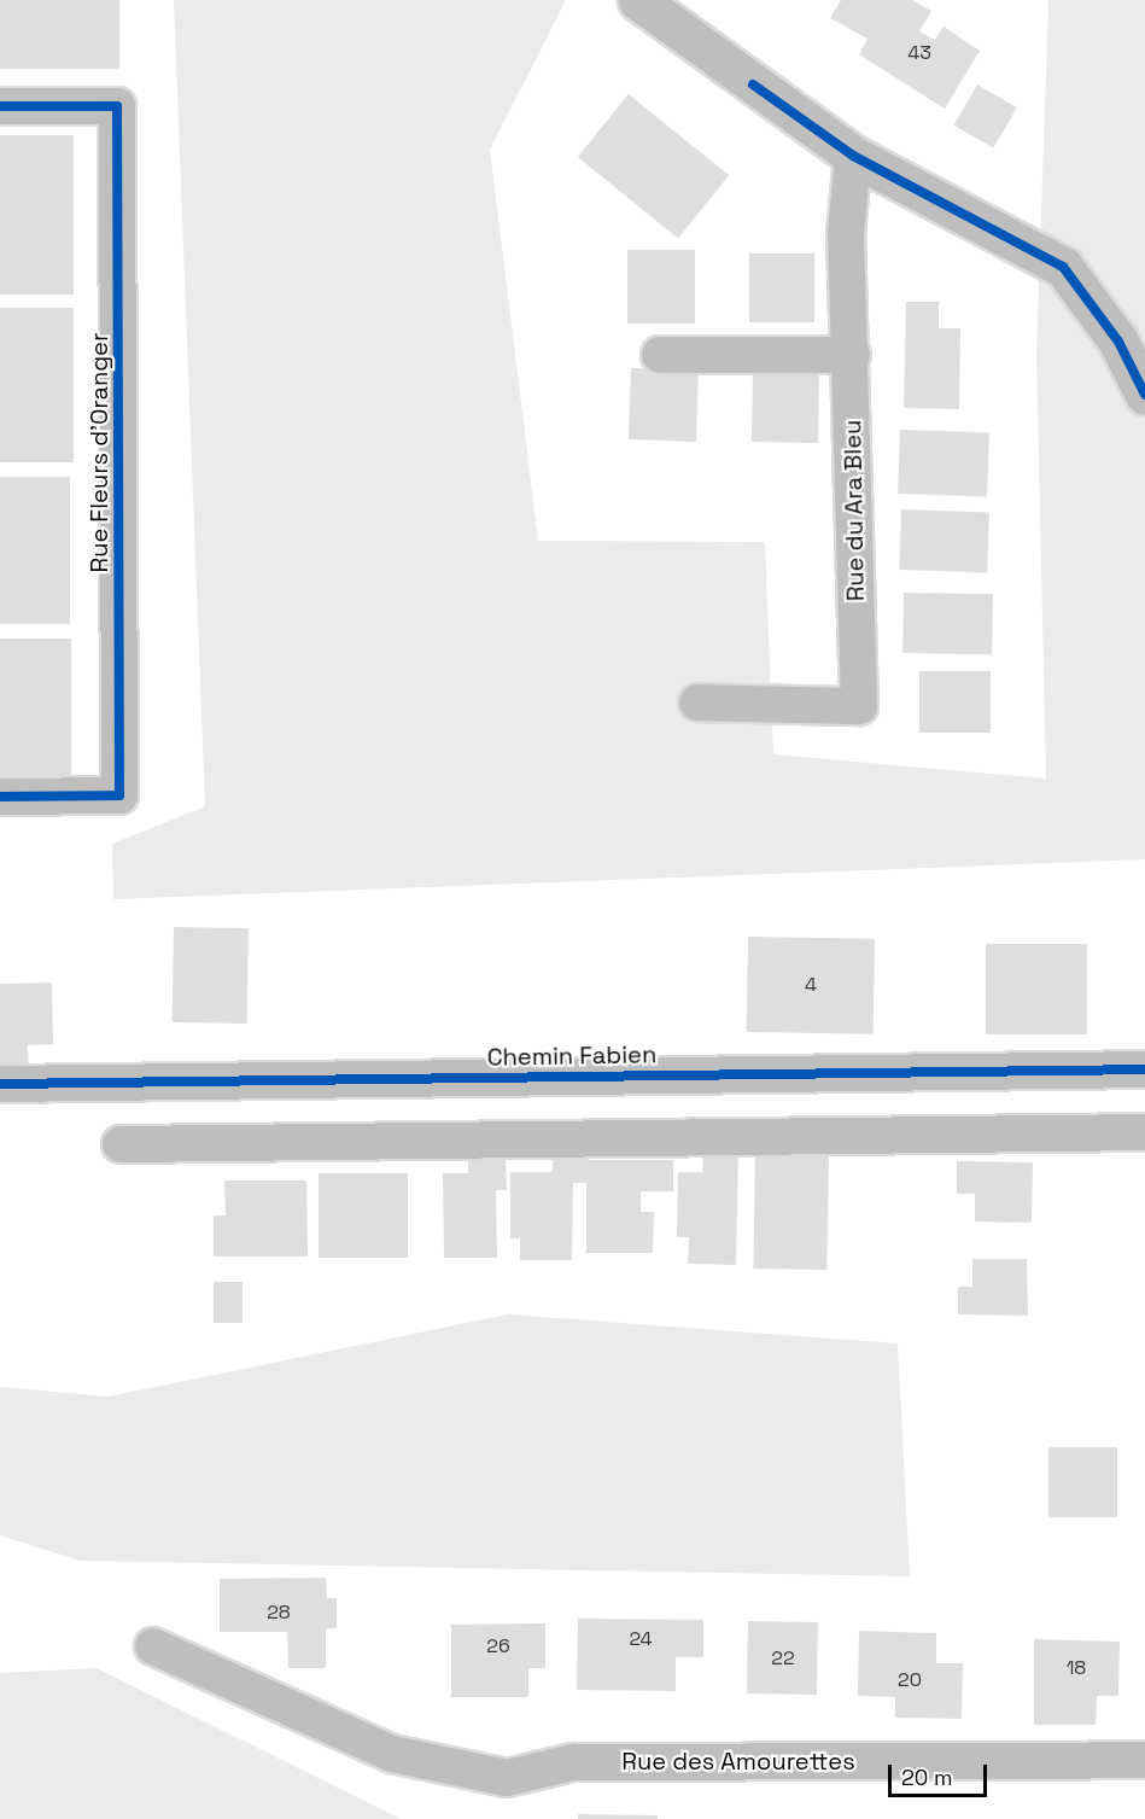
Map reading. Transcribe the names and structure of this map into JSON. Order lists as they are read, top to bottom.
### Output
{
  "streets": {
    "street": [
      "Rue Fleurs d'Oranger",
      "Rue du Ara Bleu",
      "Chemin Fabien",
      "Rue des Amourettes"
    ]
  },
  "house_numbers": [
    "43",
    "4",
    "28",
    "24",
    "26",
    "22",
    "18",
    "20"
  ],
  "scale_bar": "20 m"
}
